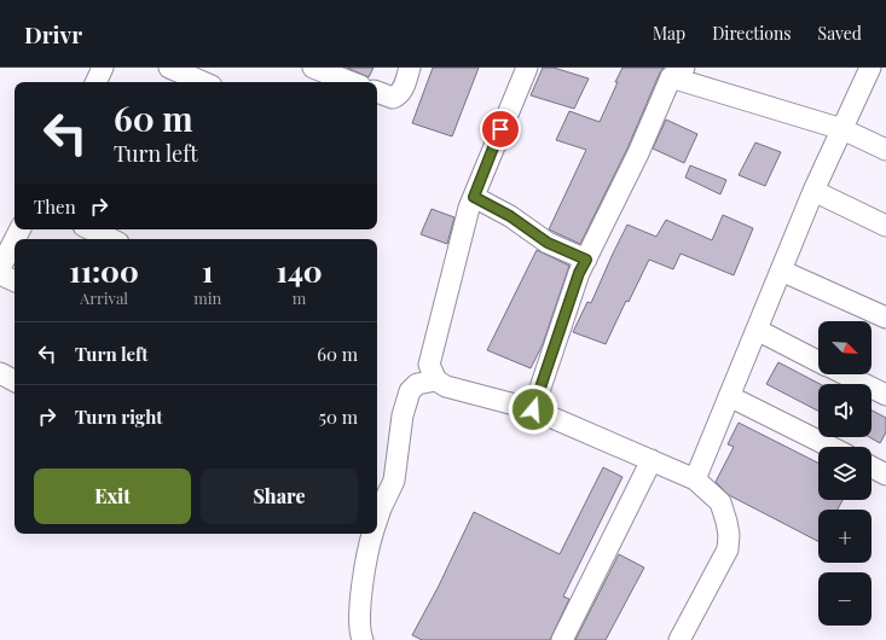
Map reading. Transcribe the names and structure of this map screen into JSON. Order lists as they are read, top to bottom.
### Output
{
  "north": "bottom right",
  "page": {
    "header": "Drivr",
    "nav": ["Map", "Directions", "Saved"],
    "turn": ["60 m", "Turn left"],
    "then": "Then",
    "eta": [
      "11:00",
      "Arrival",
      "1",
      "min",
      "140",
      "m"
    ],
    "map_buttons": ["+", "−"],
    "list": [
      {
        "name": "Turn left",
        "value": "60 m"
      },
      {
        "name": "Turn right",
        "value": "50 m"
      }
    ],
    "buttons": ["Exit", "Share"]
  }
}
